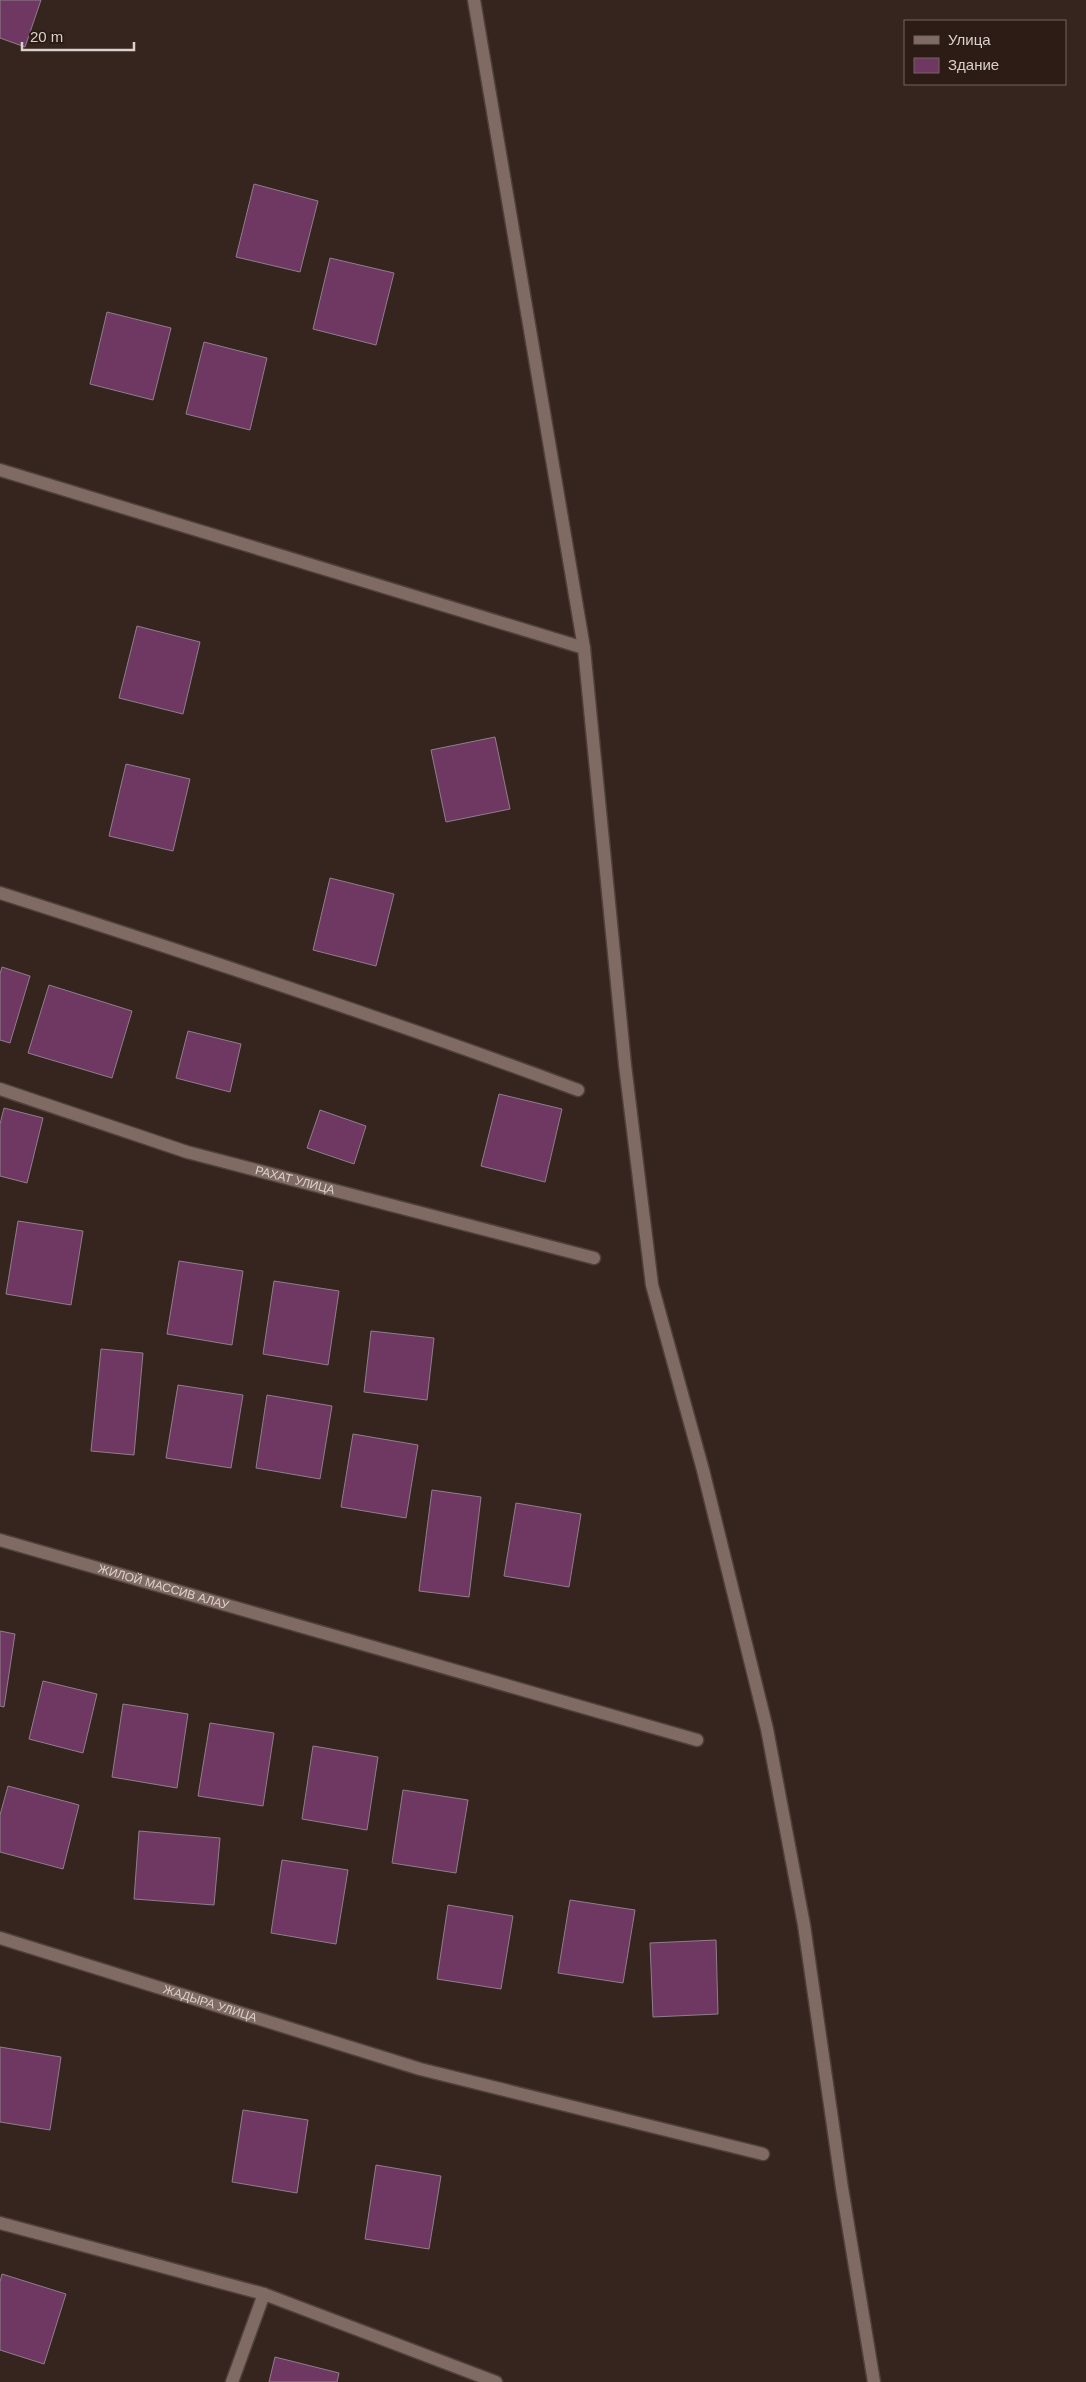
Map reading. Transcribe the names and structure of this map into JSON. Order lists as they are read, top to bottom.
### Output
{
  "streets": {
    "street": ["РАХАТ УЛИЦА", "ЖИЛОЙ МАССИВ АЛАУ", "ЖАДЫРА УЛИЦА"]
  },
  "legend": ["Улица", "Здание"],
  "scale_bar": "20 m"
}
